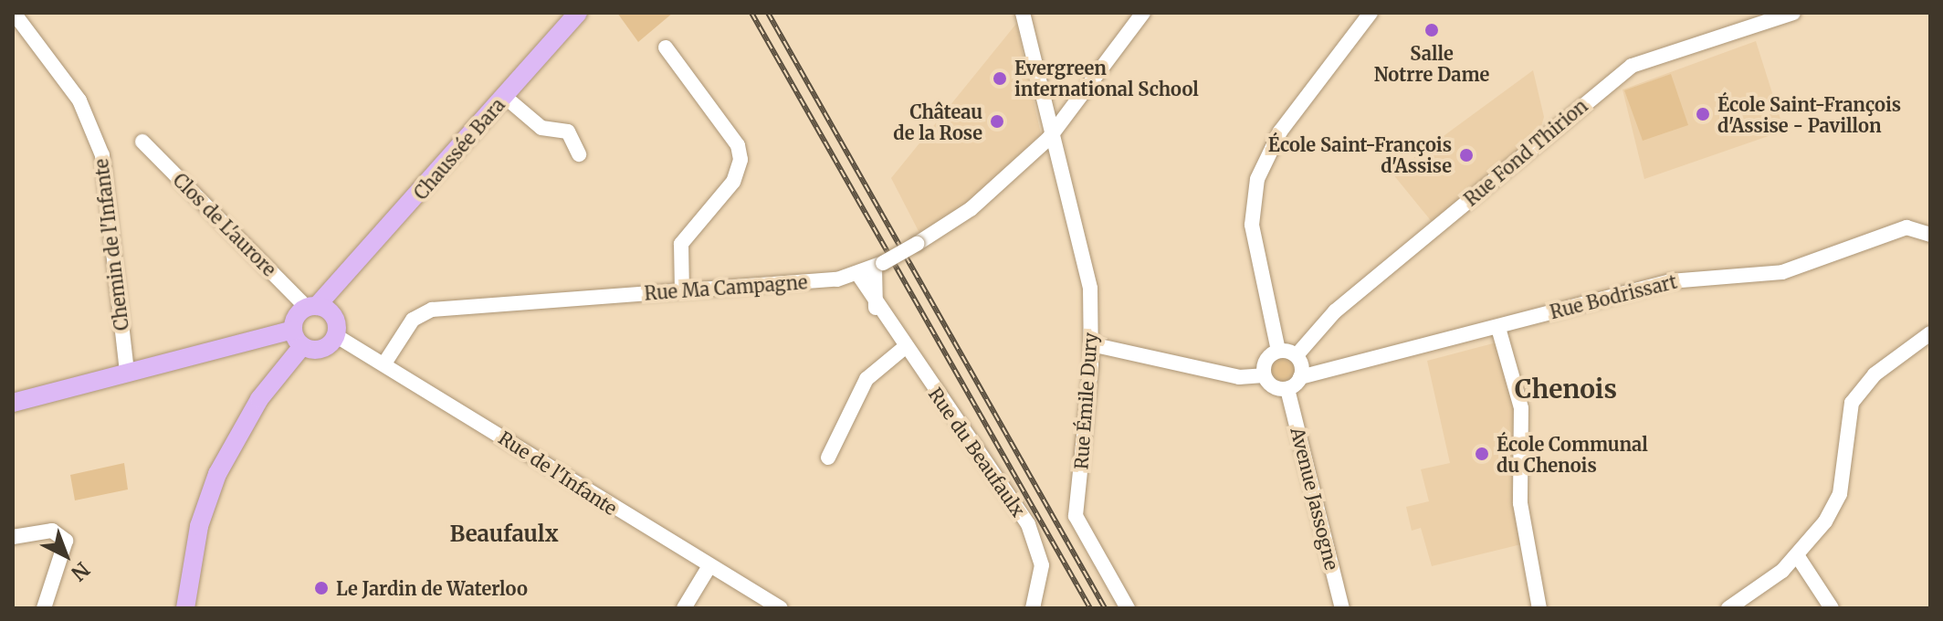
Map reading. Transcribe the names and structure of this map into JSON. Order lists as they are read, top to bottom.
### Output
{
  "streets": {
    "main road": ["Chaussée Bara"],
    "street": [
      "Rue Fond Thirion",
      "Clos de L'aurore",
      "Chemin de l'Infante",
      "Rue Ma Campagne",
      "Rue Bodrissart",
      "Rue Émile Dury",
      "Rue du Beaufaulx",
      "Rue de l'Infante",
      "Avenue Jassogne"
    ]
  },
  "crossings": [
    ["Chaussée Bara", "Clos de L'aurore"],
    ["Rue Fond Thirion", "Rue Bodrissart"],
    ["Rue Fond Thirion", "Avenue Jassogne"],
    ["Rue Ma Campagne", "Rue Émile Dury"],
    ["Rue Ma Campagne", "Rue du Beaufaulx"],
    ["Rue Ma Campagne", "Rue de l'Infante"],
    ["Rue Bodrissart", "Avenue Jassogne"]
  ],
  "districts": ["Chenois", "Beaufaulx"],
  "places": [
    "Salle Notrre Dame",
    "Evergreen international School",
    "École Saint-François d'Assise - Pavillon",
    "Château de la Rose",
    "École Saint-François d'Assise",
    "École Communal du Chenois",
    "Le Jardin de Waterloo"
  ],
  "north": "bottom right"
}
